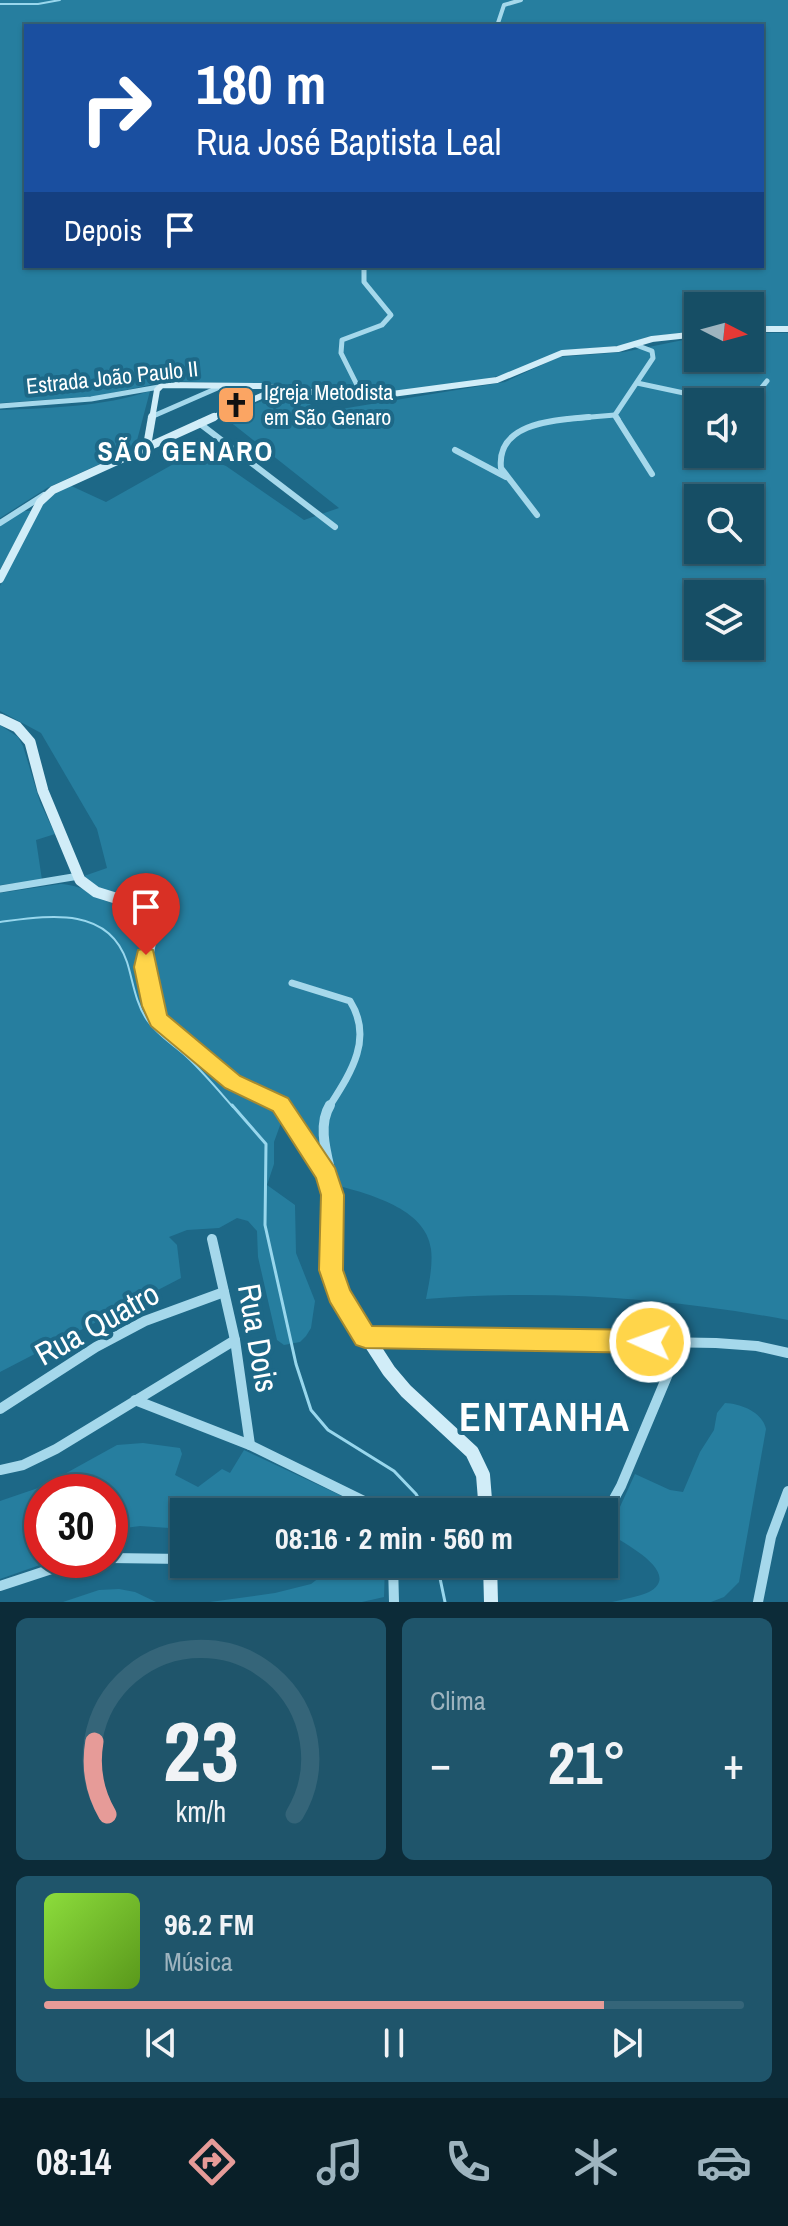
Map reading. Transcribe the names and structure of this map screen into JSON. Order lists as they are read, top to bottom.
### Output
{
  "streets": {
    "street": ["Estrada João Paulo II", "Rua Quatro", "Rua Dois"]
  },
  "crossings": [
    ["Rua Quatro", "Rua Dois"]
  ],
  "districts": ["SÃO GENARO", "ENTANHA"],
  "places": {
    "church": ["Igreja Metodista em São Genaro"]
  },
  "north": "right",
  "page": {
    "turn": ["180 m", "Rua José Baptista Leal"],
    "then": "Depois",
    "limit": "30",
    "trip": "08:16 · 2 min · 560 m",
    "tile": "Clima",
    "heat": ["−", "21°", "+"],
    "song": ["96.2 FM", "Música"],
    "tabs": "08:14",
    "gauge": ["23", "km/h"]
  }
}
